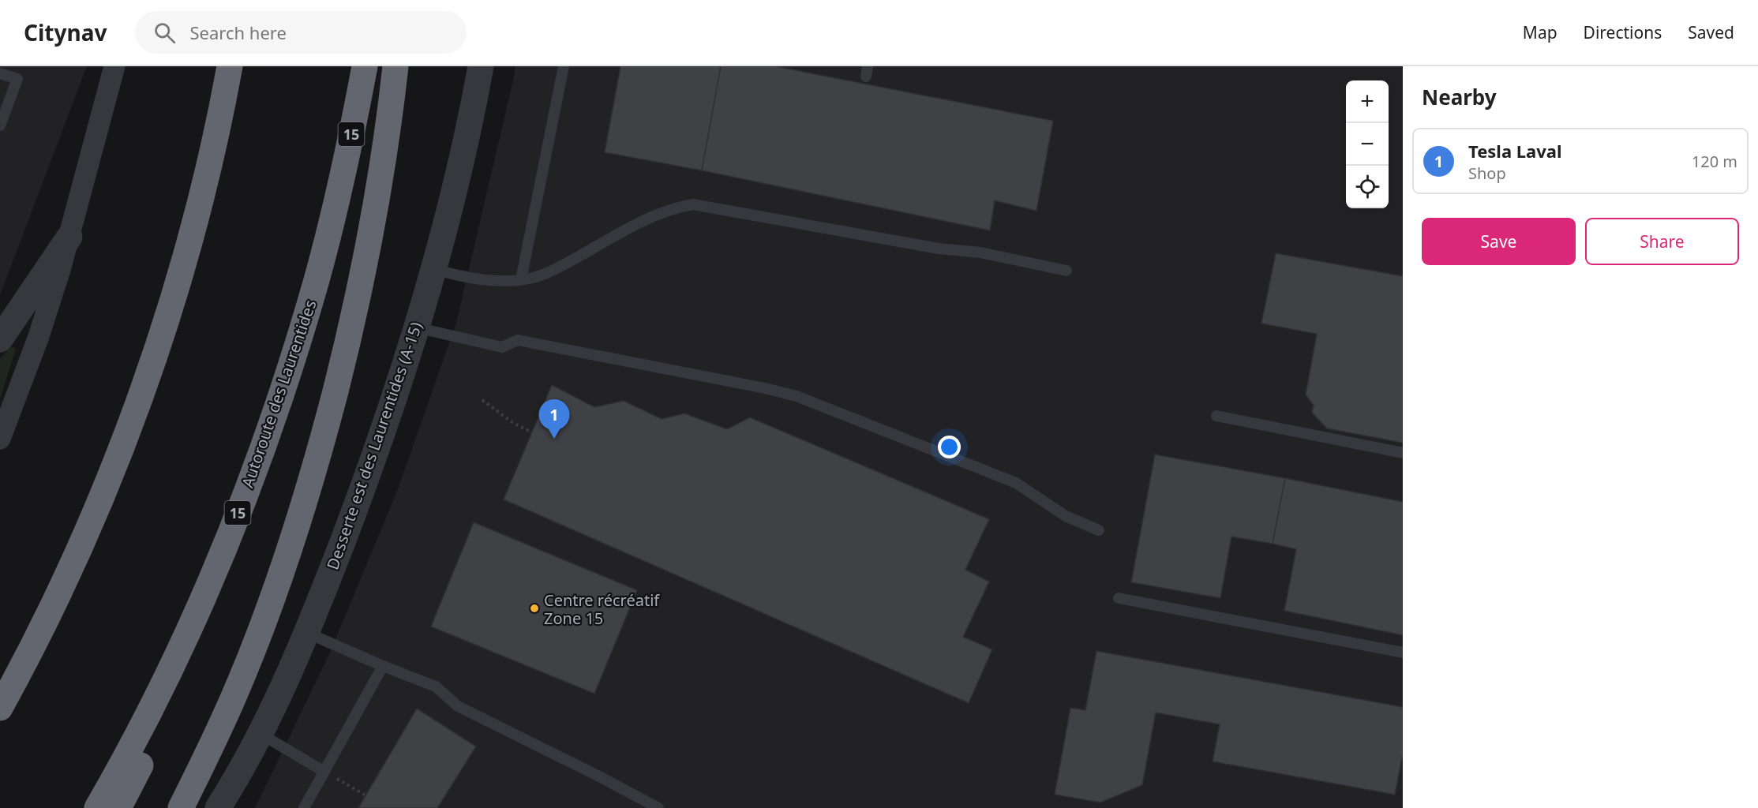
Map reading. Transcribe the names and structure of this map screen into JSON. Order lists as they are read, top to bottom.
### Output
{
  "streets": {
    "highway": ["15", "Autoroute des Laurentides"],
    "street": ["Desserte est des Laurentides (A-15)"]
  },
  "places": ["Centre récréatif Zone 15"],
  "page": {
    "header": "Citynav",
    "search": "Search here",
    "nav": ["Map", "Directions", "Saved"],
    "heading": "Nearby",
    "map_buttons": ["+", "−"],
    "list": [
      {
        "mark": "1",
        "name": "Tesla Laval",
        "note": "Shop",
        "value": "120 m"
      }
    ],
    "buttons": ["Save", "Share"],
    "pins": "1"
  }
}
